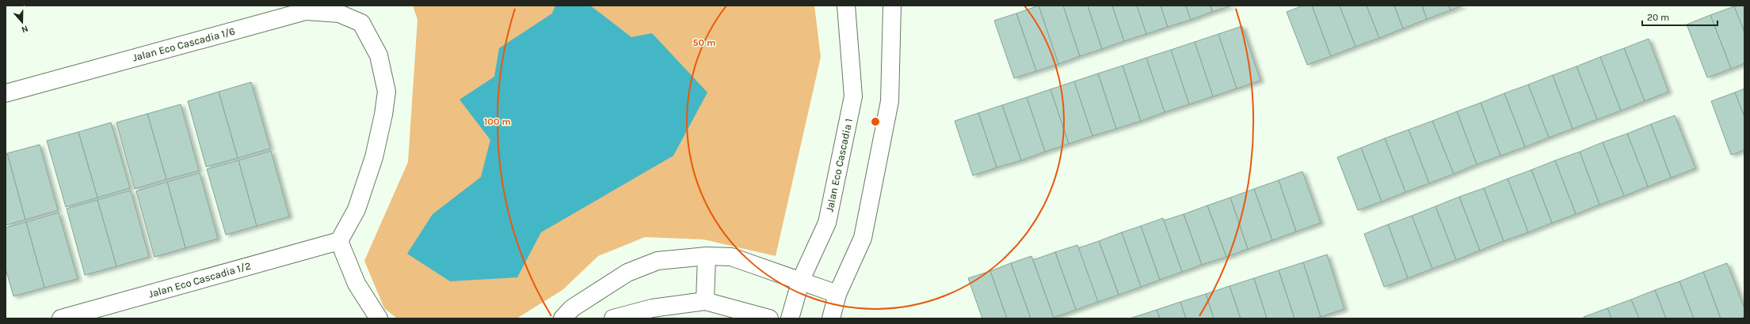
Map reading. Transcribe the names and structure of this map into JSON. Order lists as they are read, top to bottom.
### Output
{
  "streets": {
    "street": ["Jalan Eco Cascadia 1/6", "Jalan Eco Cascadia 1", "Jalan Eco Cascadia 1/2"]
  },
  "crossings": [
    ["Jalan Eco Cascadia 1/6", "Jalan Eco Cascadia 1/2"]
  ],
  "scale_bar": "20 m",
  "north": "bottom",
  "rings": ["50 m", "100 m"]
}
